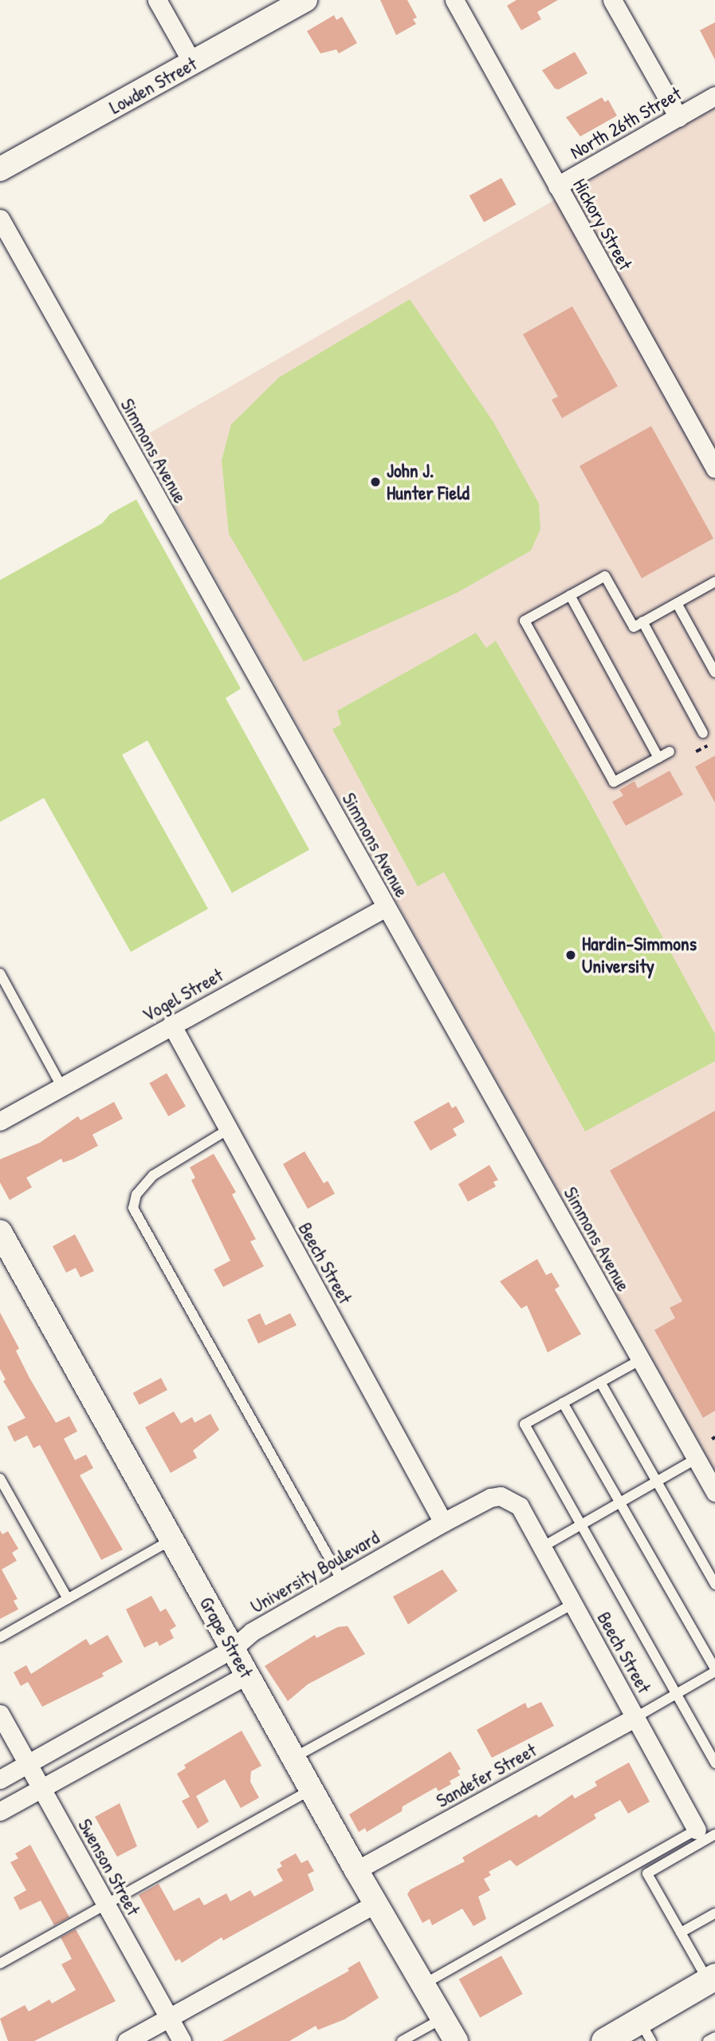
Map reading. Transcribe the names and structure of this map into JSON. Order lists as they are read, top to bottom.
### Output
{
  "streets": {
    "street": [
      "Lowden Street",
      "North 26th Street",
      "Hickory Street",
      "Simmons Avenue",
      "Vogel Street",
      "Beech Street",
      "University Boulevard",
      "Grape Street",
      "Sandefer Street",
      "Swenson Street"
    ]
  },
  "crossings": [
    ["North 26th Street", "Hickory Street"],
    ["Simmons Avenue", "Vogel Street"],
    ["Vogel Street", "Beech Street"],
    ["Beech Street", "University Boulevard"],
    ["Beech Street", "Sandefer Street"],
    ["University Boulevard", "Grape Street"],
    ["University Boulevard", "Swenson Street"],
    ["Grape Street", "Sandefer Street"]
  ],
  "places": ["John J. Hunter Field", "Hardin-Simmons University"]
}
